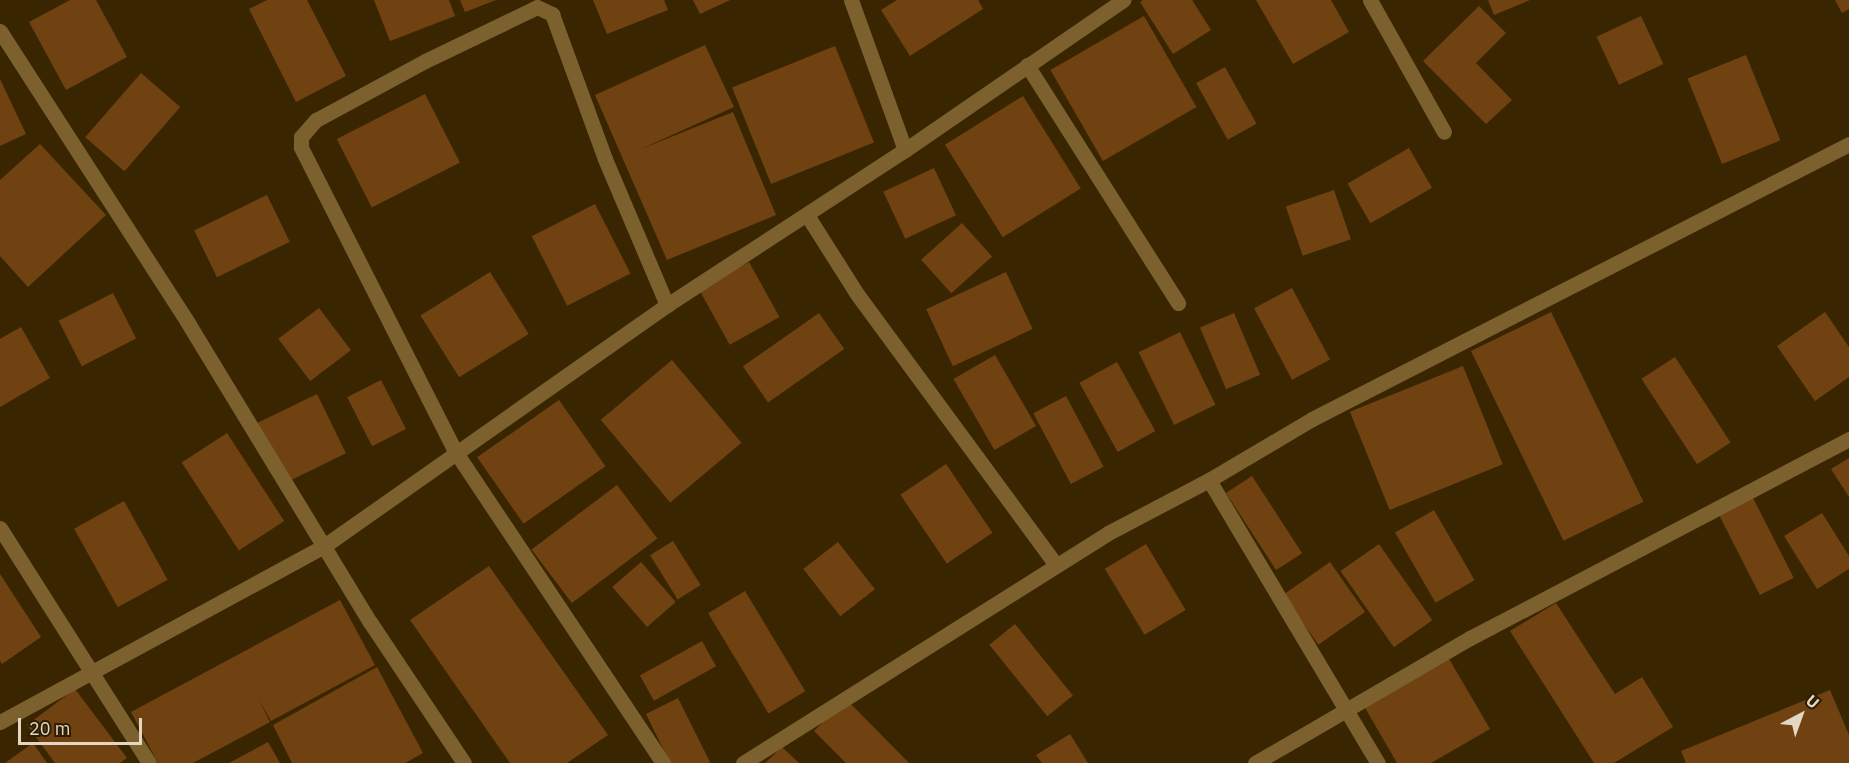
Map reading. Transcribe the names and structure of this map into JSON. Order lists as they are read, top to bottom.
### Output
{
  "scale_bar": "20 m",
  "north": "top right"
}
